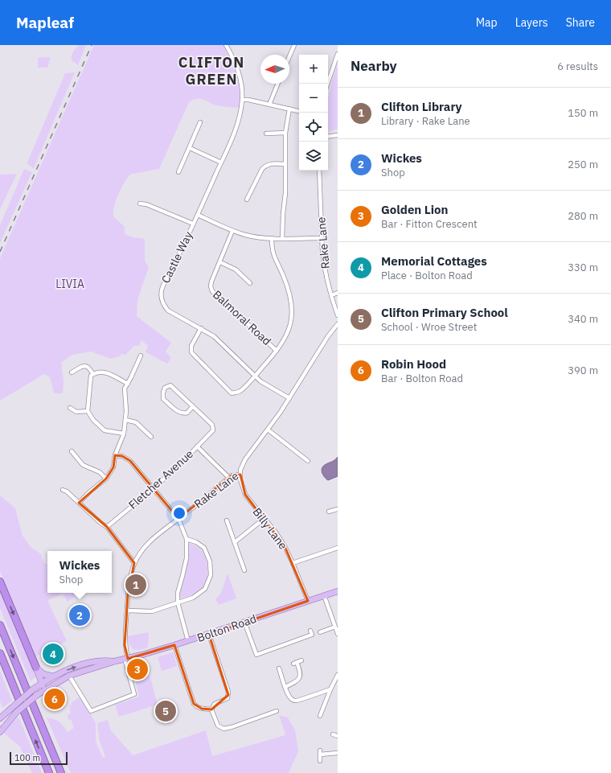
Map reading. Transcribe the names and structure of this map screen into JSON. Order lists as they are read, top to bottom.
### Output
{
  "streets": {
    "main road": ["Bolton Road"],
    "street": [
      "Rake Lane",
      "Castle Way",
      "Balmoral Road",
      "Fletcher Avenue",
      "Billy Lane"
    ]
  },
  "crossings": [
    ["Rake Lane", "Castle Way"],
    ["Rake Lane", "Billy Lane"],
    ["Rake Lane", "Bolton Road"],
    ["Billy Lane", "Bolton Road"]
  ],
  "districts": ["CLIFTON GREEN"],
  "parks": ["LIVIA"],
  "scale_bar": "100 m",
  "north": "left",
  "page": {
    "header": "Mapleaf",
    "nav": ["Map", "Layers", "Share"],
    "heading": ["Nearby", "6 results"],
    "map_buttons": ["+", "−"],
    "list": [
      {
        "mark": "1",
        "name": "Clifton Library",
        "note": "Library · Rake Lane",
        "value": "150 m"
      },
      {
        "mark": "2",
        "name": "Wickes",
        "note": "Shop",
        "value": "250 m"
      },
      {
        "mark": "3",
        "name": "Golden Lion",
        "note": "Bar · Fitton Crescent",
        "value": "280 m"
      },
      {
        "mark": "4",
        "name": "Memorial Cottages",
        "note": "Place · Bolton Road",
        "value": "330 m"
      },
      {
        "mark": "5",
        "name": "Clifton Primary School",
        "note": "School · Wroe Street",
        "value": "340 m"
      },
      {
        "mark": "6",
        "name": "Robin Hood",
        "note": "Bar · Bolton Road",
        "value": "390 m"
      }
    ],
    "popup": ["Wickes", "Shop"],
    "pins": [
      "1",
      "2",
      "4",
      "3",
      "6",
      "5"
    ],
    "scale": "100 m"
  }
}
